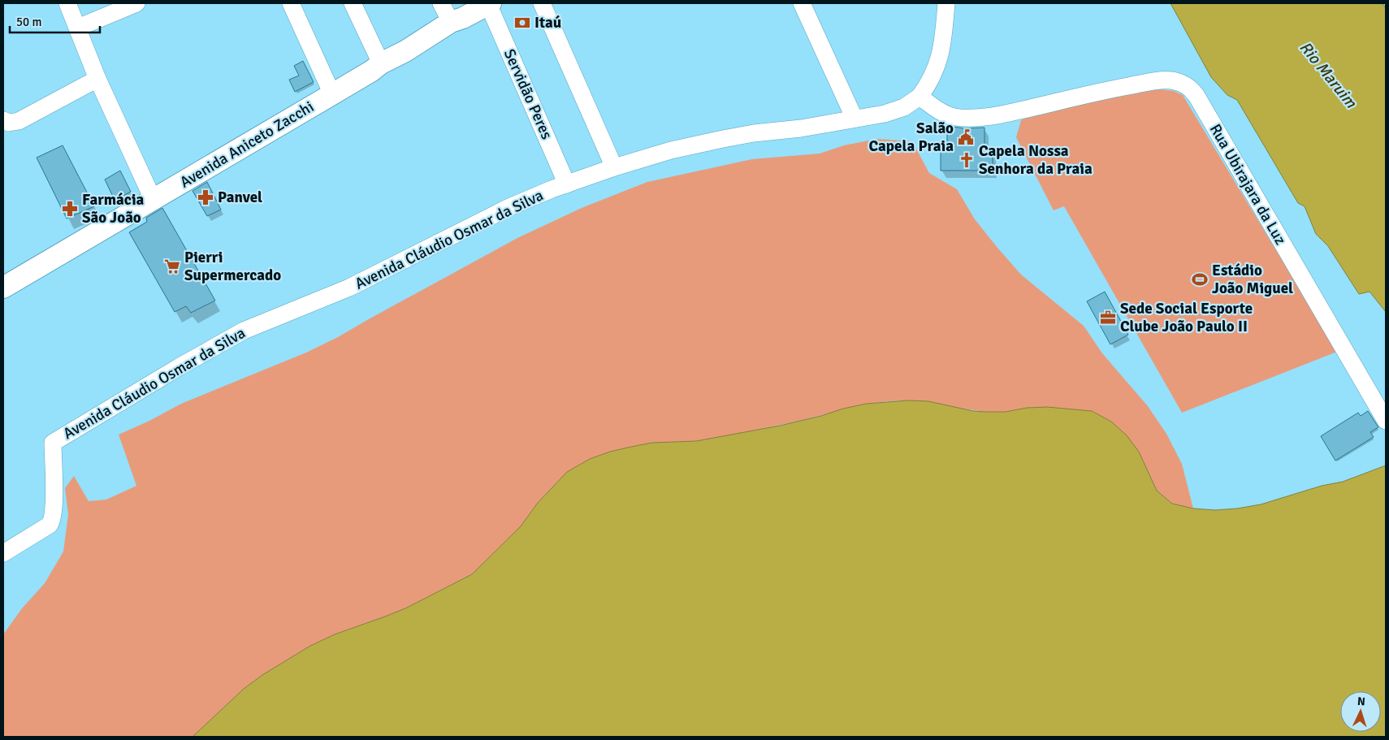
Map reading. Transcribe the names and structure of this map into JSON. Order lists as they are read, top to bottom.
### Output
{
  "streets": {
    "main road": ["Avenida Aniceto Zacchi"],
    "street": ["Servidão Peres", "Rua Ubirajara da Luz", "Avenida Cláudio Osmar da Silva"]
  },
  "crossings": [
    ["Servidão Peres", "Avenida Aniceto Zacchi"],
    ["Servidão Peres", "Avenida Cláudio Osmar da Silva"],
    ["Rua Ubirajara da Luz", "Avenida Cláudio Osmar da Silva"]
  ],
  "water": ["Rio Maruim"],
  "places": {
    "bank": ["Itaú"],
    "public building": ["Salão Capela Praia"],
    "church": ["Capela Nossa Senhora da Praia"],
    "pharmacy": ["Panvel", "Farmácia São João"],
    "supermarket": ["Pierri Supermercado"],
    "sports": ["Estádio João Miguel"],
    "office": ["Sede Social Esporte Clube João Paulo II"]
  },
  "scale_bar": "50 m",
  "north": "top"
}
